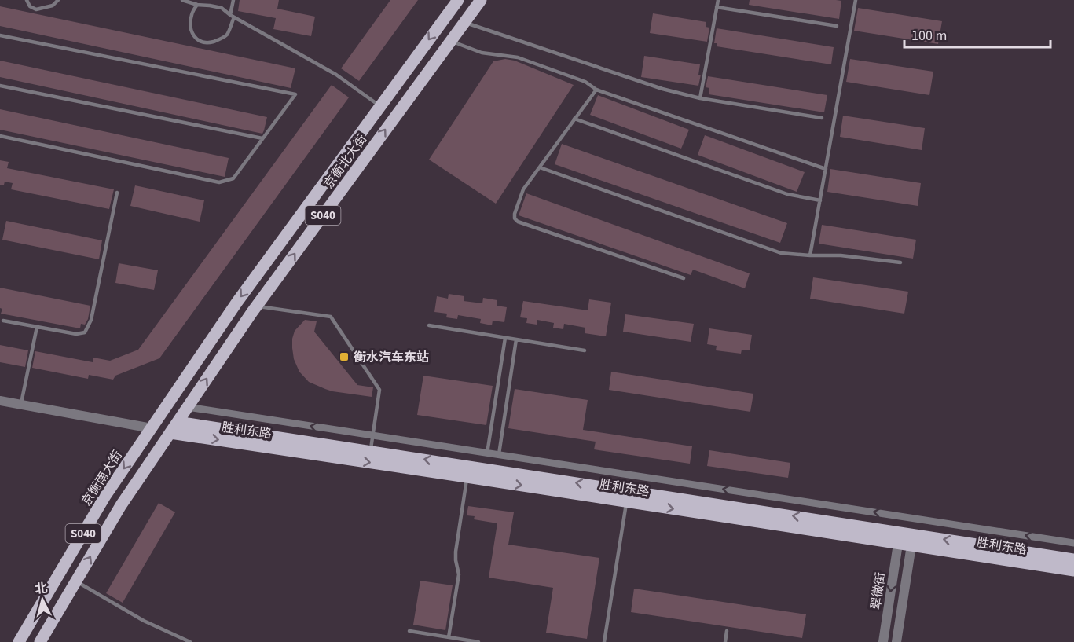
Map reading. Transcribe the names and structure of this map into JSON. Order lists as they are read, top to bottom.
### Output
{
  "streets": {
    "main road": [
      "京衡北大街",
      "S040",
      "胜利东路",
      "京衡南大街"
    ],
    "street": ["翠微街"]
  },
  "crossings": [
    ["京衡北大街", "S040"],
    ["京衡北大街", "胜利东路"],
    ["京衡北大街", "京衡南大街"],
    ["S040", "胜利东路"],
    ["胜利东路", "翠微街"]
  ],
  "places": {
    "transit": ["衡水汽车东站"]
  },
  "scale_bar": "100 m",
  "north": "top"
}
